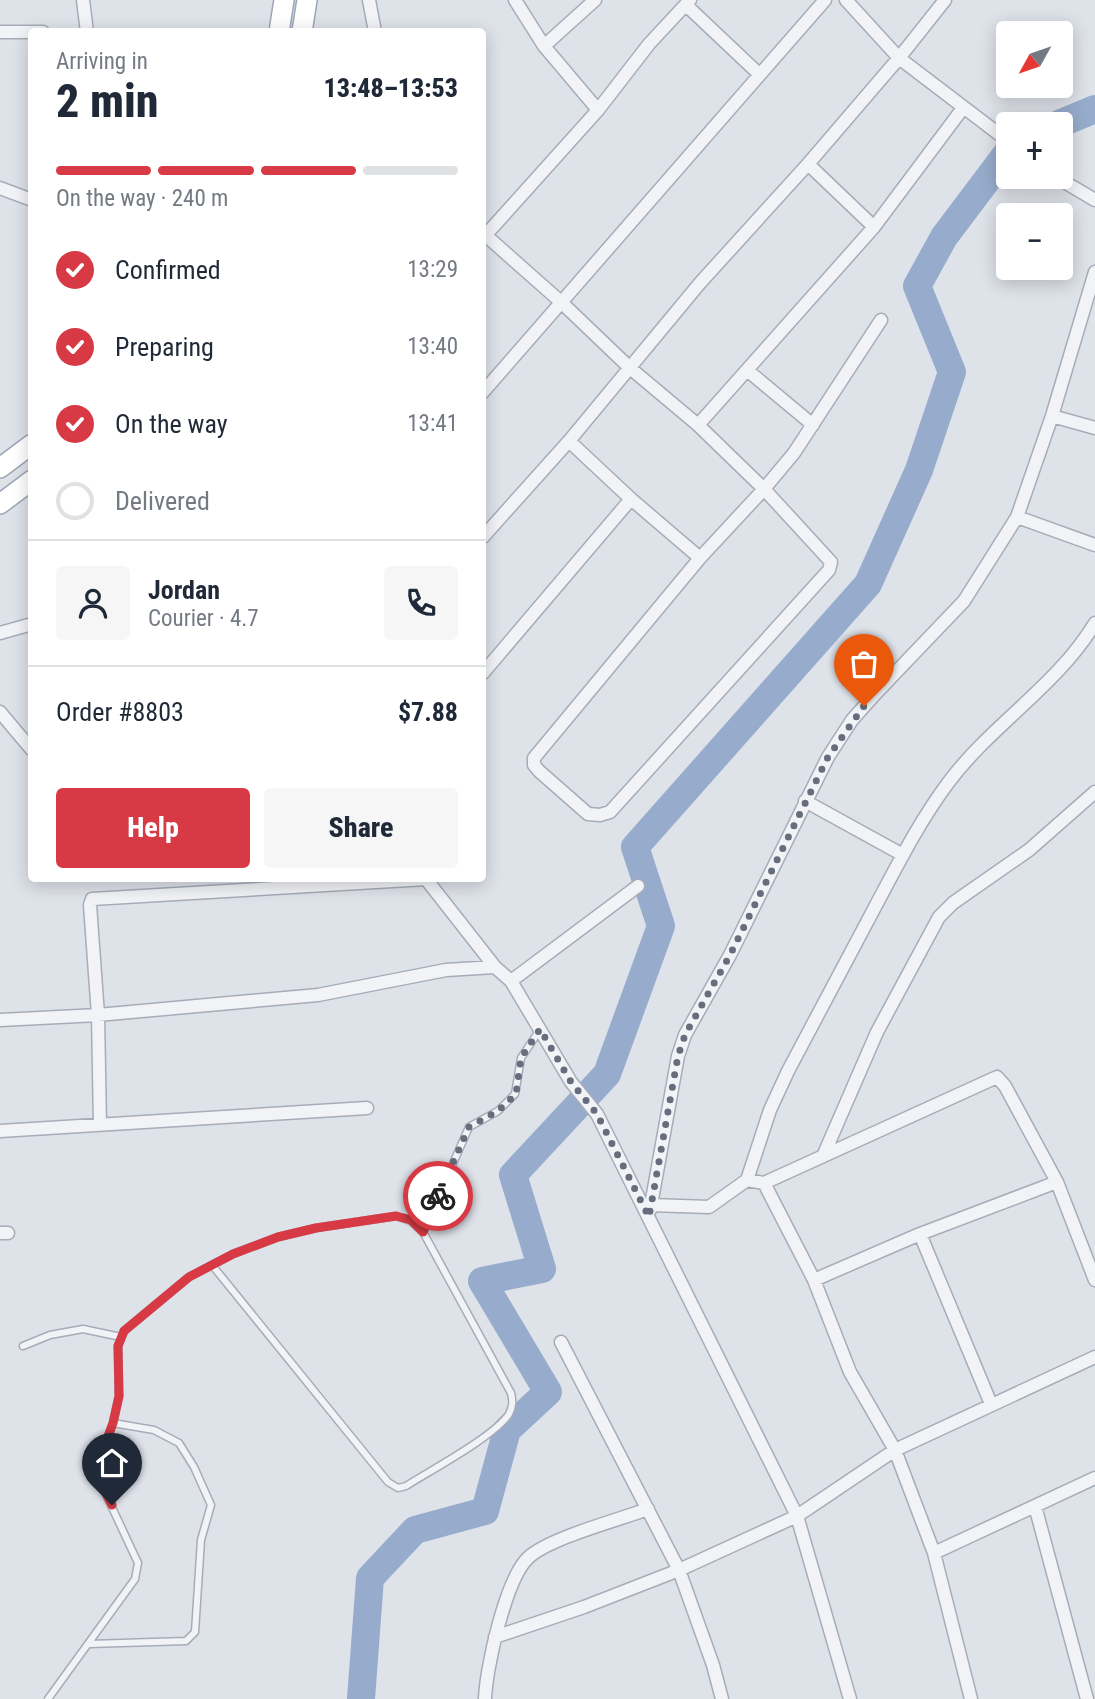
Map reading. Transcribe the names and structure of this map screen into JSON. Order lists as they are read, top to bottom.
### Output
{
  "north": "bottom left",
  "page": {
    "map_buttons": ["+", "−"],
    "heading": ["2 min", "Arriving in", "13:48–13:53"],
    "panel": [
      "Jordan",
      "Courier · 4.7",
      "Order #8803",
      "$7.88"
    ],
    "bar": "On the way · 240 m",
    "list": [
      ["Confirmed", "13:29"],
      ["Preparing", "13:40"],
      ["On the way", "13:41"],
      "Delivered"
    ],
    "buttons": ["Help", "Share"]
  }
}
